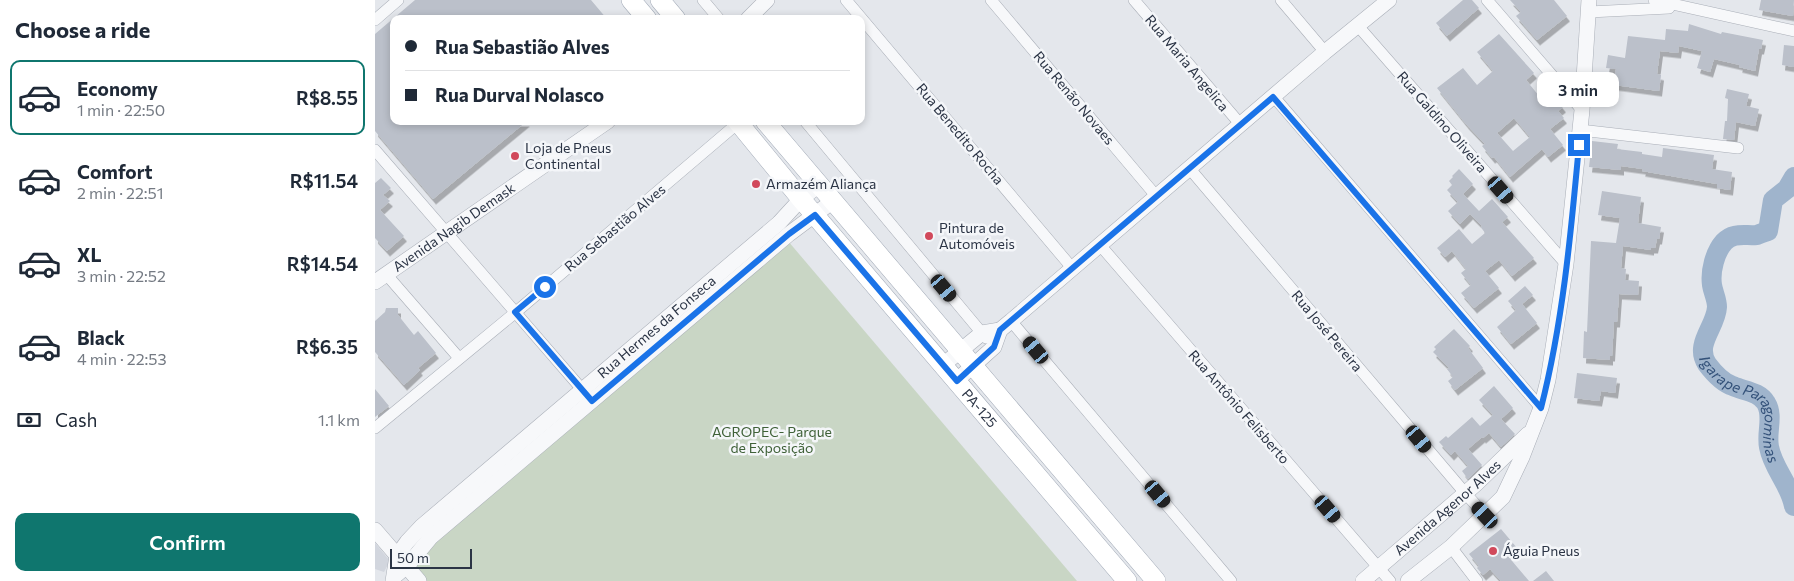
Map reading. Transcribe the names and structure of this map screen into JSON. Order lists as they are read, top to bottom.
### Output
{
  "streets": {
    "main road": ["PA-125"],
    "street": [
      "Rua Maria Angelica",
      "Rua Renão Novaes",
      "Rua Galdino Oliveira",
      "Rua Benedito Rocha",
      "Avenida Nagib Demask",
      "Rua Sebastião Alves",
      "Rua Hermes da Fonseca",
      "Rua José Pereira",
      "Rua Antônio Felisberto",
      "Avenida Agenor Alves"
    ]
  },
  "crossings": [
    ["Rua Hermes da Fonseca", "PA-125"],
    ["Rua José Pereira", "Avenida Agenor Alves"],
    ["Rua Antônio Felisberto", "Avenida Agenor Alves"]
  ],
  "water": ["Igarape Paragominas"],
  "parks": ["AGROPEC- Parque de Exposição"],
  "places": [
    "Loja de Pneus Continental",
    "Armazém Aliança",
    "Pintura de Automóveis",
    "Águia Pneus"
  ],
  "scale_bar": "50 m",
  "page": {
    "heading": "Choose a ride",
    "banner": ["Rua Sebastião Alves", "Rua Durval Nolasco"],
    "list": [
      {
        "name": "Economy",
        "note": "1 min · 22:50",
        "value": "R$8.55"
      },
      {
        "name": "Comfort",
        "note": "2 min · 22:51",
        "value": "R$11.54"
      },
      {
        "name": "XL",
        "note": "3 min · 22:52",
        "value": "R$14.54"
      },
      {
        "name": "Black",
        "note": "4 min · 22:53",
        "value": "R$6.35"
      }
    ],
    "bubble": "3 min",
    "pay": ["Cash", "1.1 km"],
    "buttons": "Confirm",
    "scale": "50 m"
  }
}
